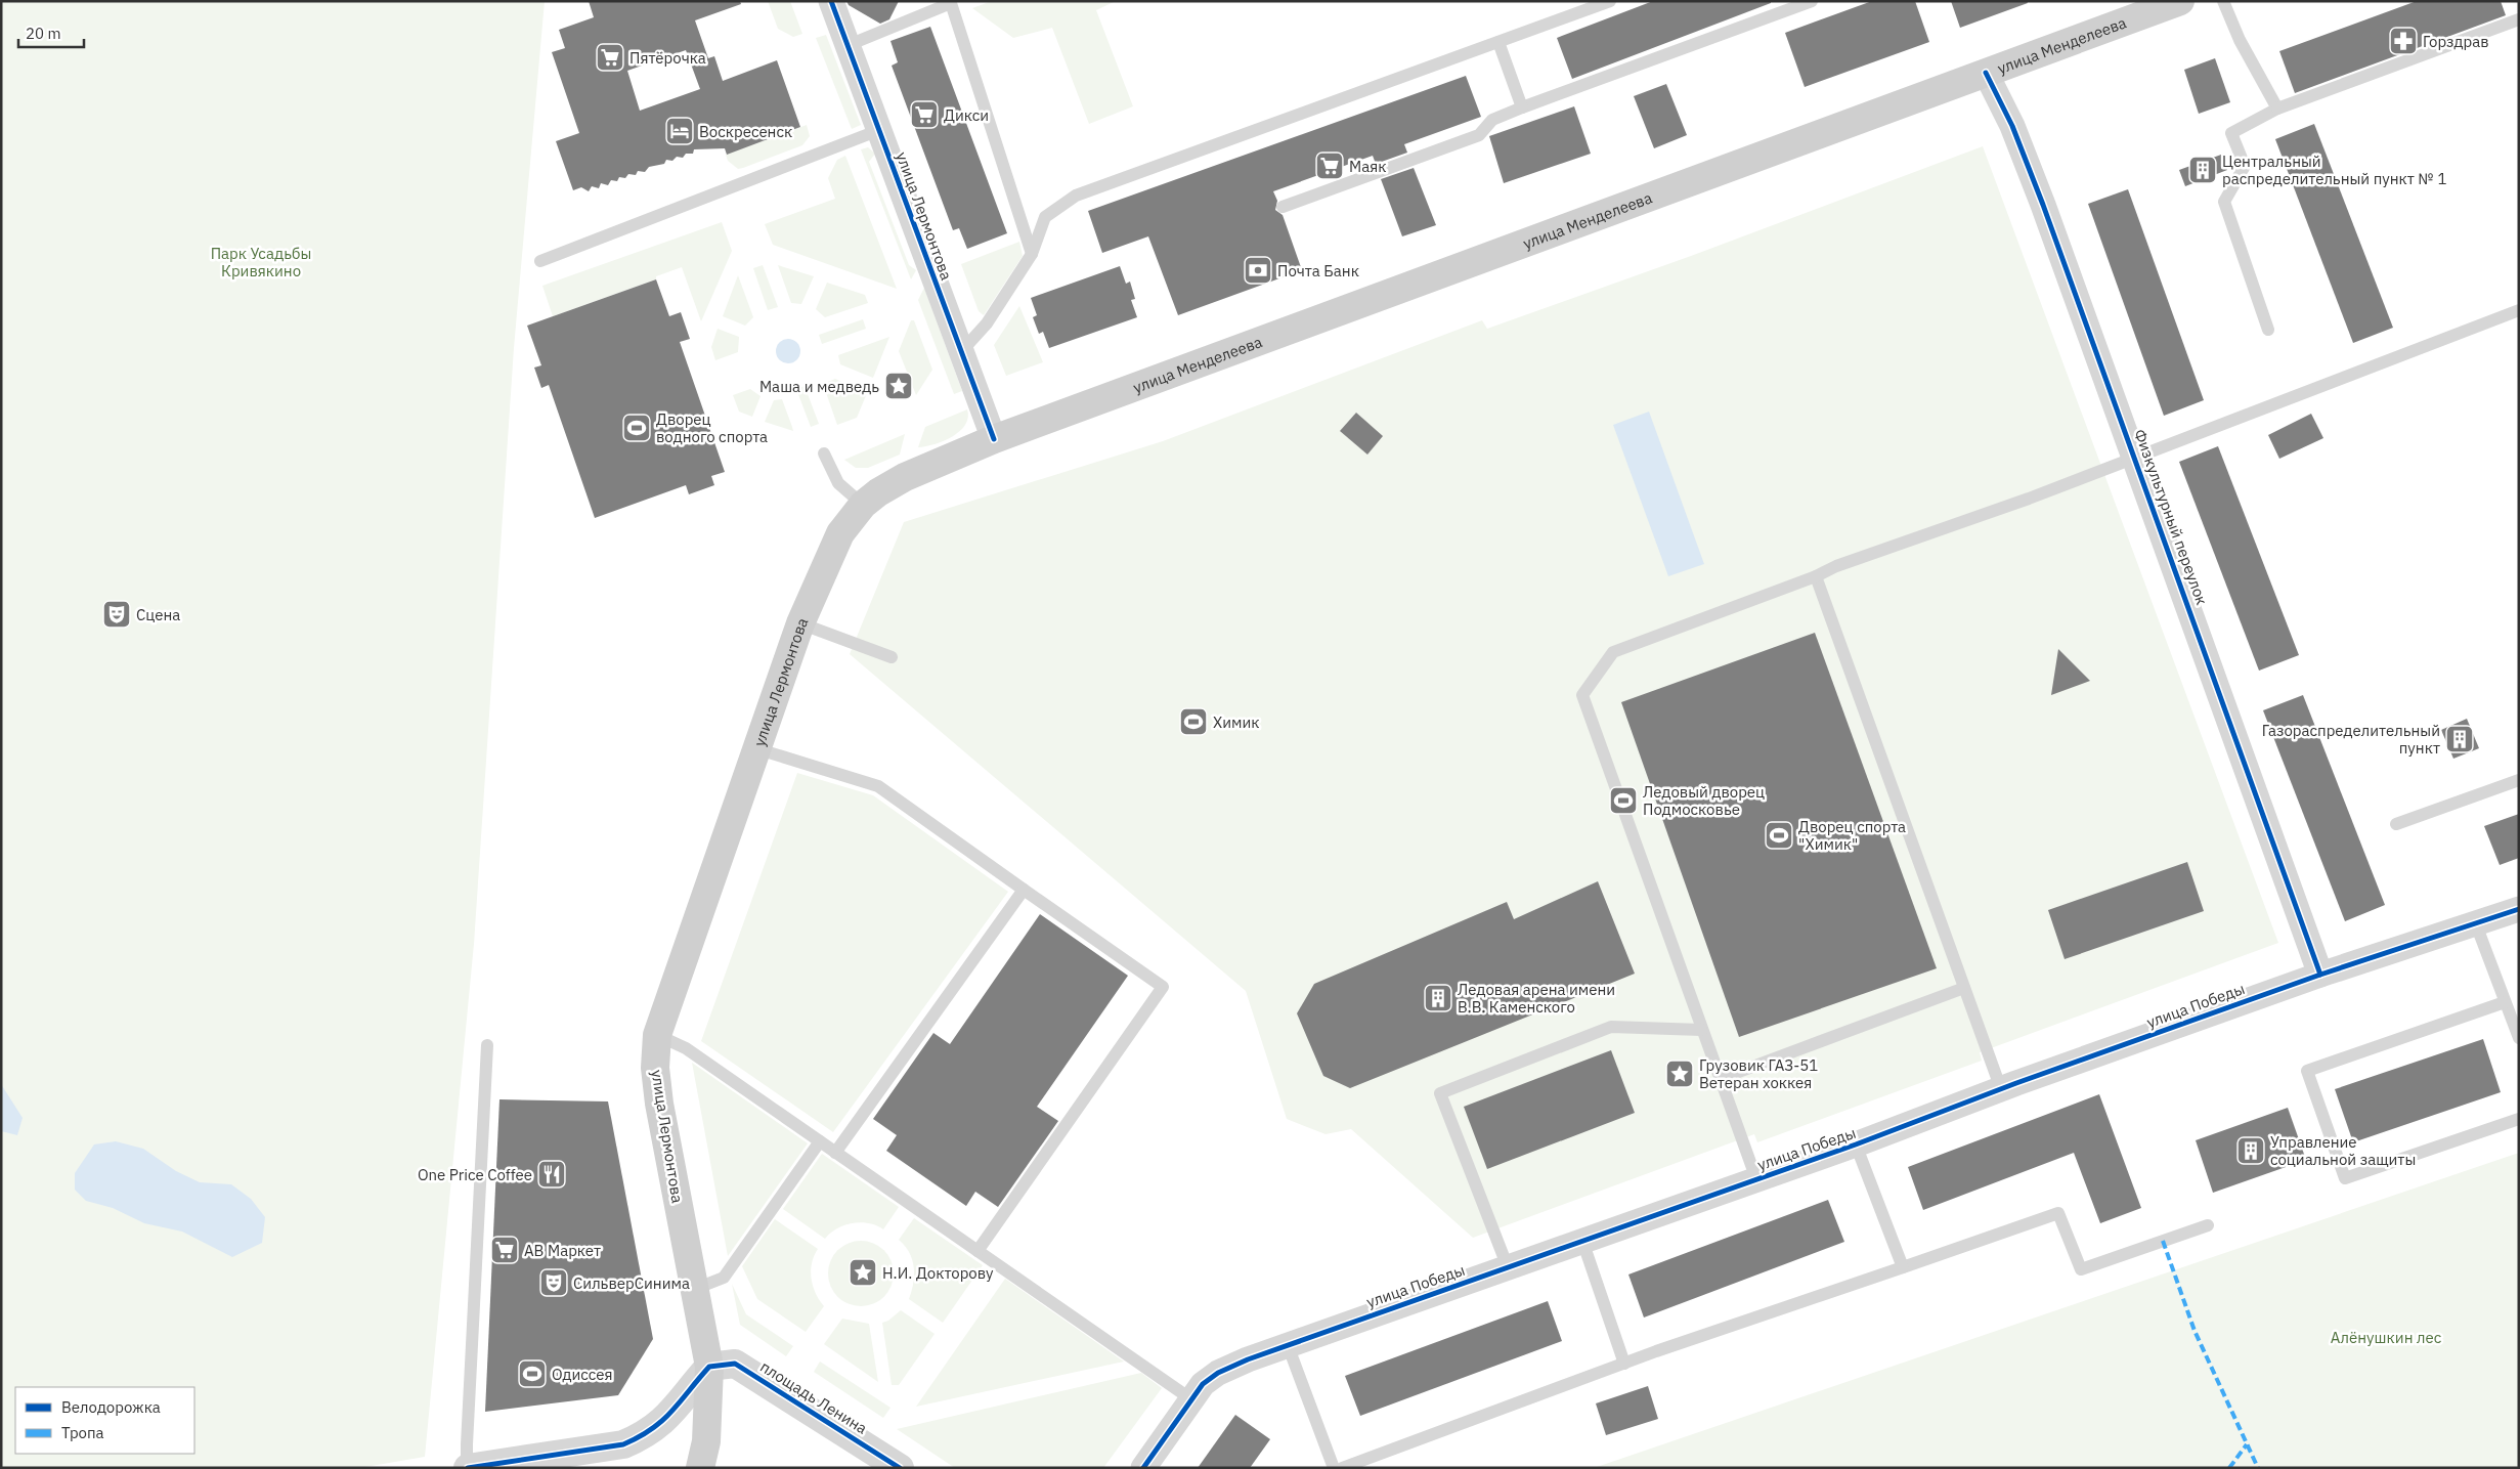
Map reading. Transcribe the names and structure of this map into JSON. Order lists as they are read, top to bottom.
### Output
{
  "streets": {
    "main road": ["улица Менделеева", "улица Лермонтова"],
    "street": ["Физкультурный переулок", "улица Победы", "площадь Ленина"]
  },
  "crossings": [
    ["улица Менделеева", "улица Лермонтова"],
    ["улица Менделеева", "Физкультурный переулок"],
    ["улица Лермонтова", "площадь Ленина"],
    ["Физкультурный переулок", "улица Победы"]
  ],
  "parks": ["Парк Усадьбы Кривякино", "Алёнушкин лес"],
  "places": {
    "pharmacy": ["Горздрав"],
    "supermarket": [
      "Пятёрочка",
      "Дикси",
      "Маяк",
      "АВ Маркет"
    ],
    "hotel": ["Воскресенск"],
    "building": [
      "Центральный распределительный пункт № 1",
      "Газораспределительный пункт",
      "Ледовая арена имени В.В. Каменского",
      "Управление социальной защиты"
    ],
    "bank": ["Почта Банк"],
    "place": ["Маша и медведь", "Грузовик ГАЗ-51 Ветеран хоккея", "Н.И. Докторову"],
    "sports": [
      "Дворец водного спорта",
      "Химик",
      "Ледовый дворец Подмосковье",
      "Дворец спорта \"Химик\"",
      "Одиссея"
    ],
    "theatre": ["Сцена", "СильверСинима"],
    "restaurant": ["One Price Coffee"]
  },
  "legend": ["Велодорожка", "Тропа"],
  "scale_bar": "20 m"
}
